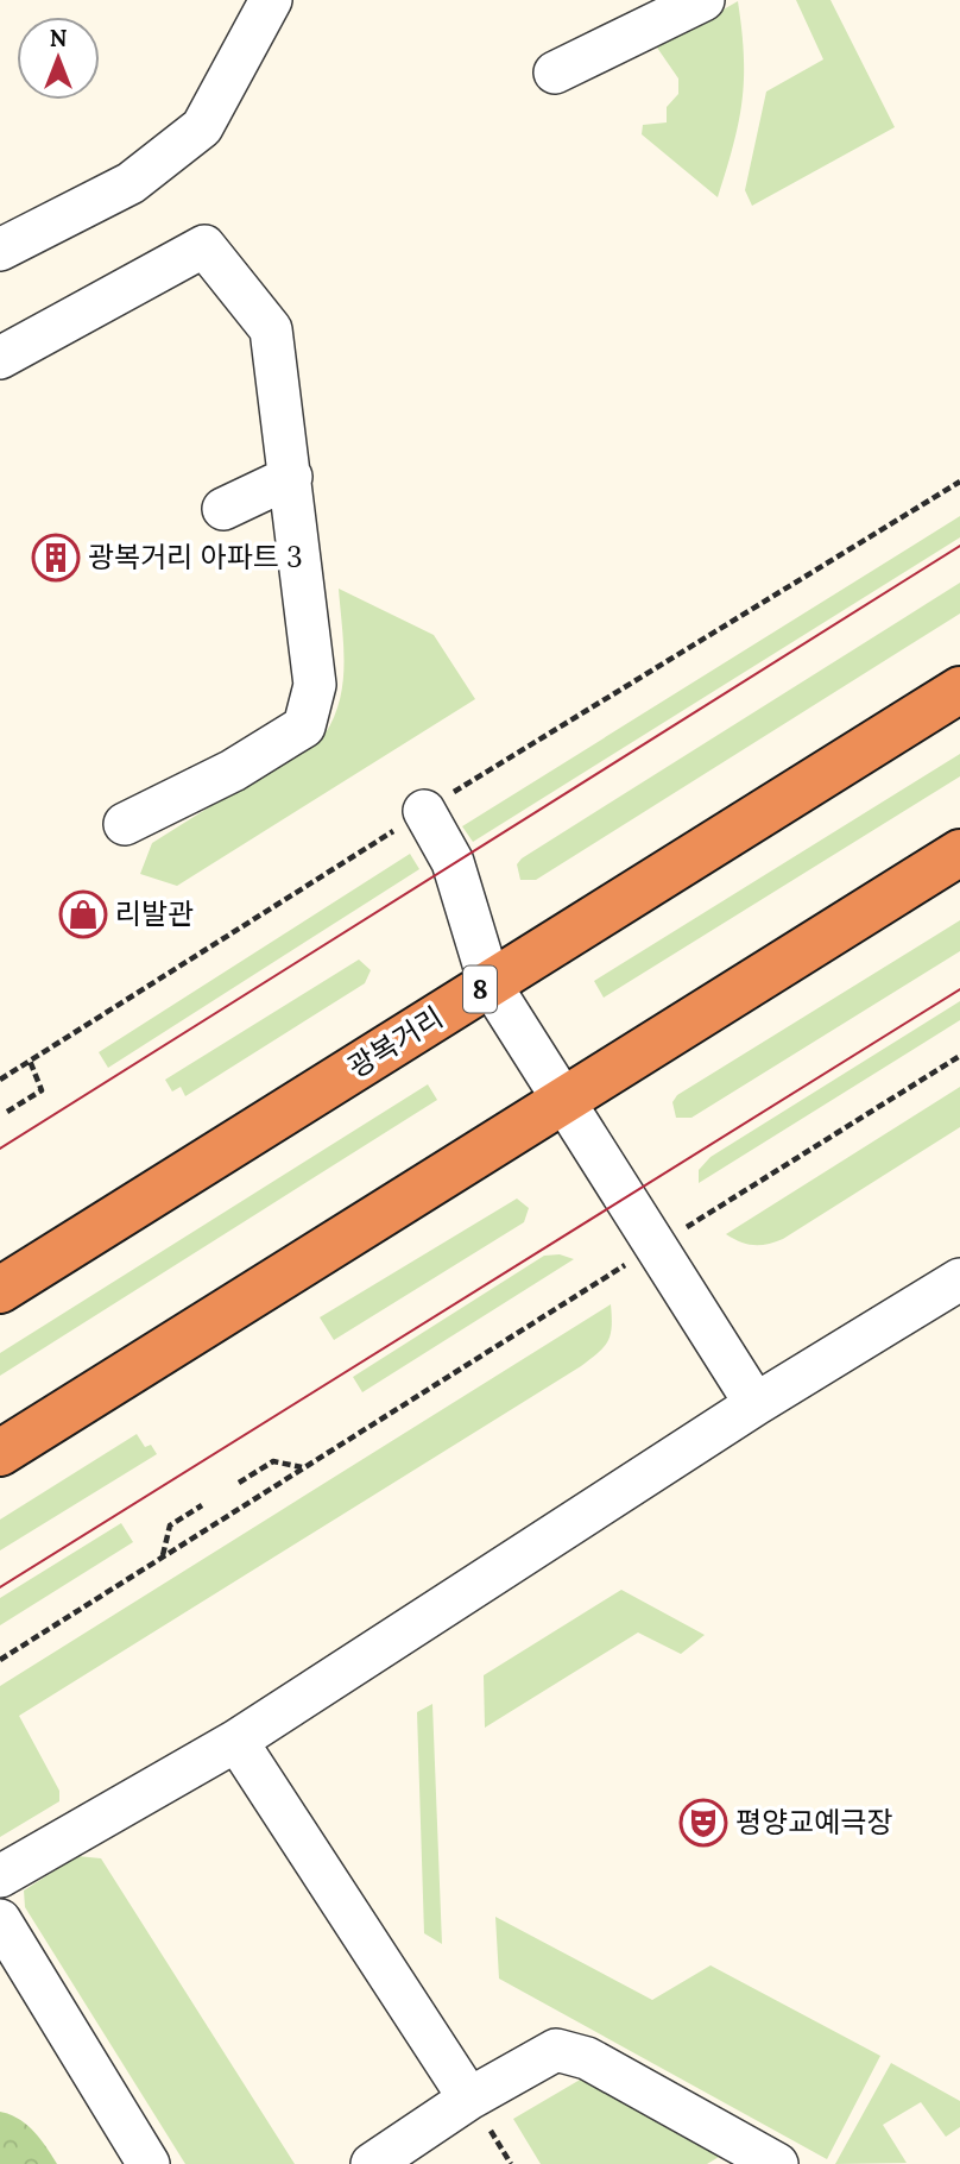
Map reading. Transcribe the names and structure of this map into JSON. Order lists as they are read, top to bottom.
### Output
{
  "streets": {
    "highway": ["8", "광복거리"]
  },
  "places": {
    "building": ["광복거리 아파트 3"],
    "shop": ["리발관"],
    "theatre": ["평양교예극장"]
  },
  "north": "top"
}
